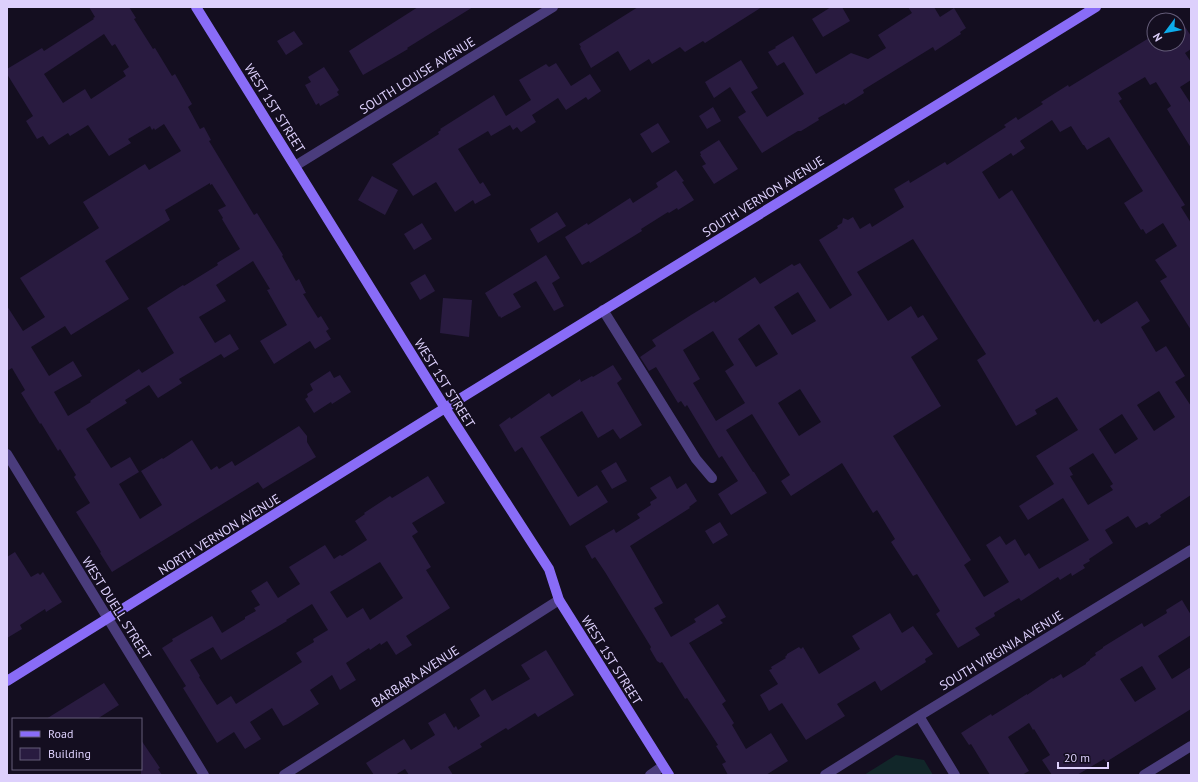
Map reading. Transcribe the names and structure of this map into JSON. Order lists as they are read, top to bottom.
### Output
{
  "streets": {
    "street": [
      "SOUTH LOUISE AVENUE",
      "WEST 1ST STREET",
      "SOUTH VERNON AVENUE",
      "NORTH VERNON AVENUE",
      "WEST DUELL STREET",
      "SOUTH VIRGINIA AVENUE",
      "BARBARA AVENUE"
    ]
  },
  "crossings": [
    ["SOUTH LOUISE AVENUE", "WEST 1ST STREET"],
    ["WEST 1ST STREET", "SOUTH VERNON AVENUE"],
    ["WEST 1ST STREET", "NORTH VERNON AVENUE"],
    ["WEST 1ST STREET", "BARBARA AVENUE"],
    ["SOUTH VERNON AVENUE", "NORTH VERNON AVENUE"],
    ["NORTH VERNON AVENUE", "WEST DUELL STREET"]
  ],
  "legend": ["Road", "Building"],
  "scale_bar": "20 m",
  "north": "bottom left"
}
